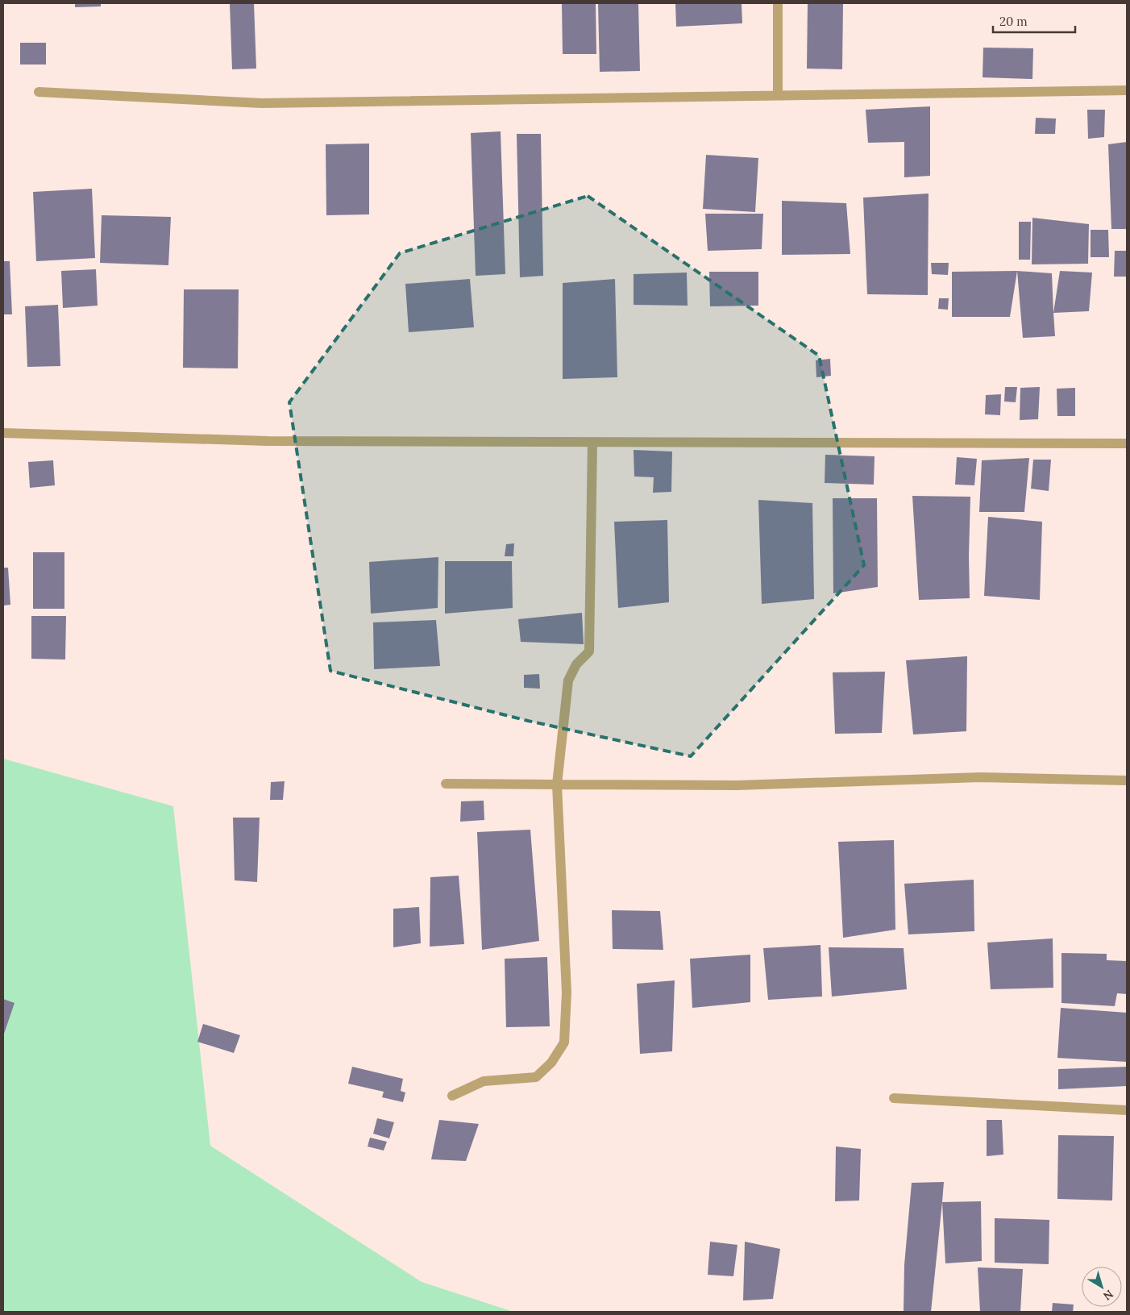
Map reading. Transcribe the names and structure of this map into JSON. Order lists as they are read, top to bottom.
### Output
{
  "scale_bar": "20 m",
  "north": "bottom right"
}
